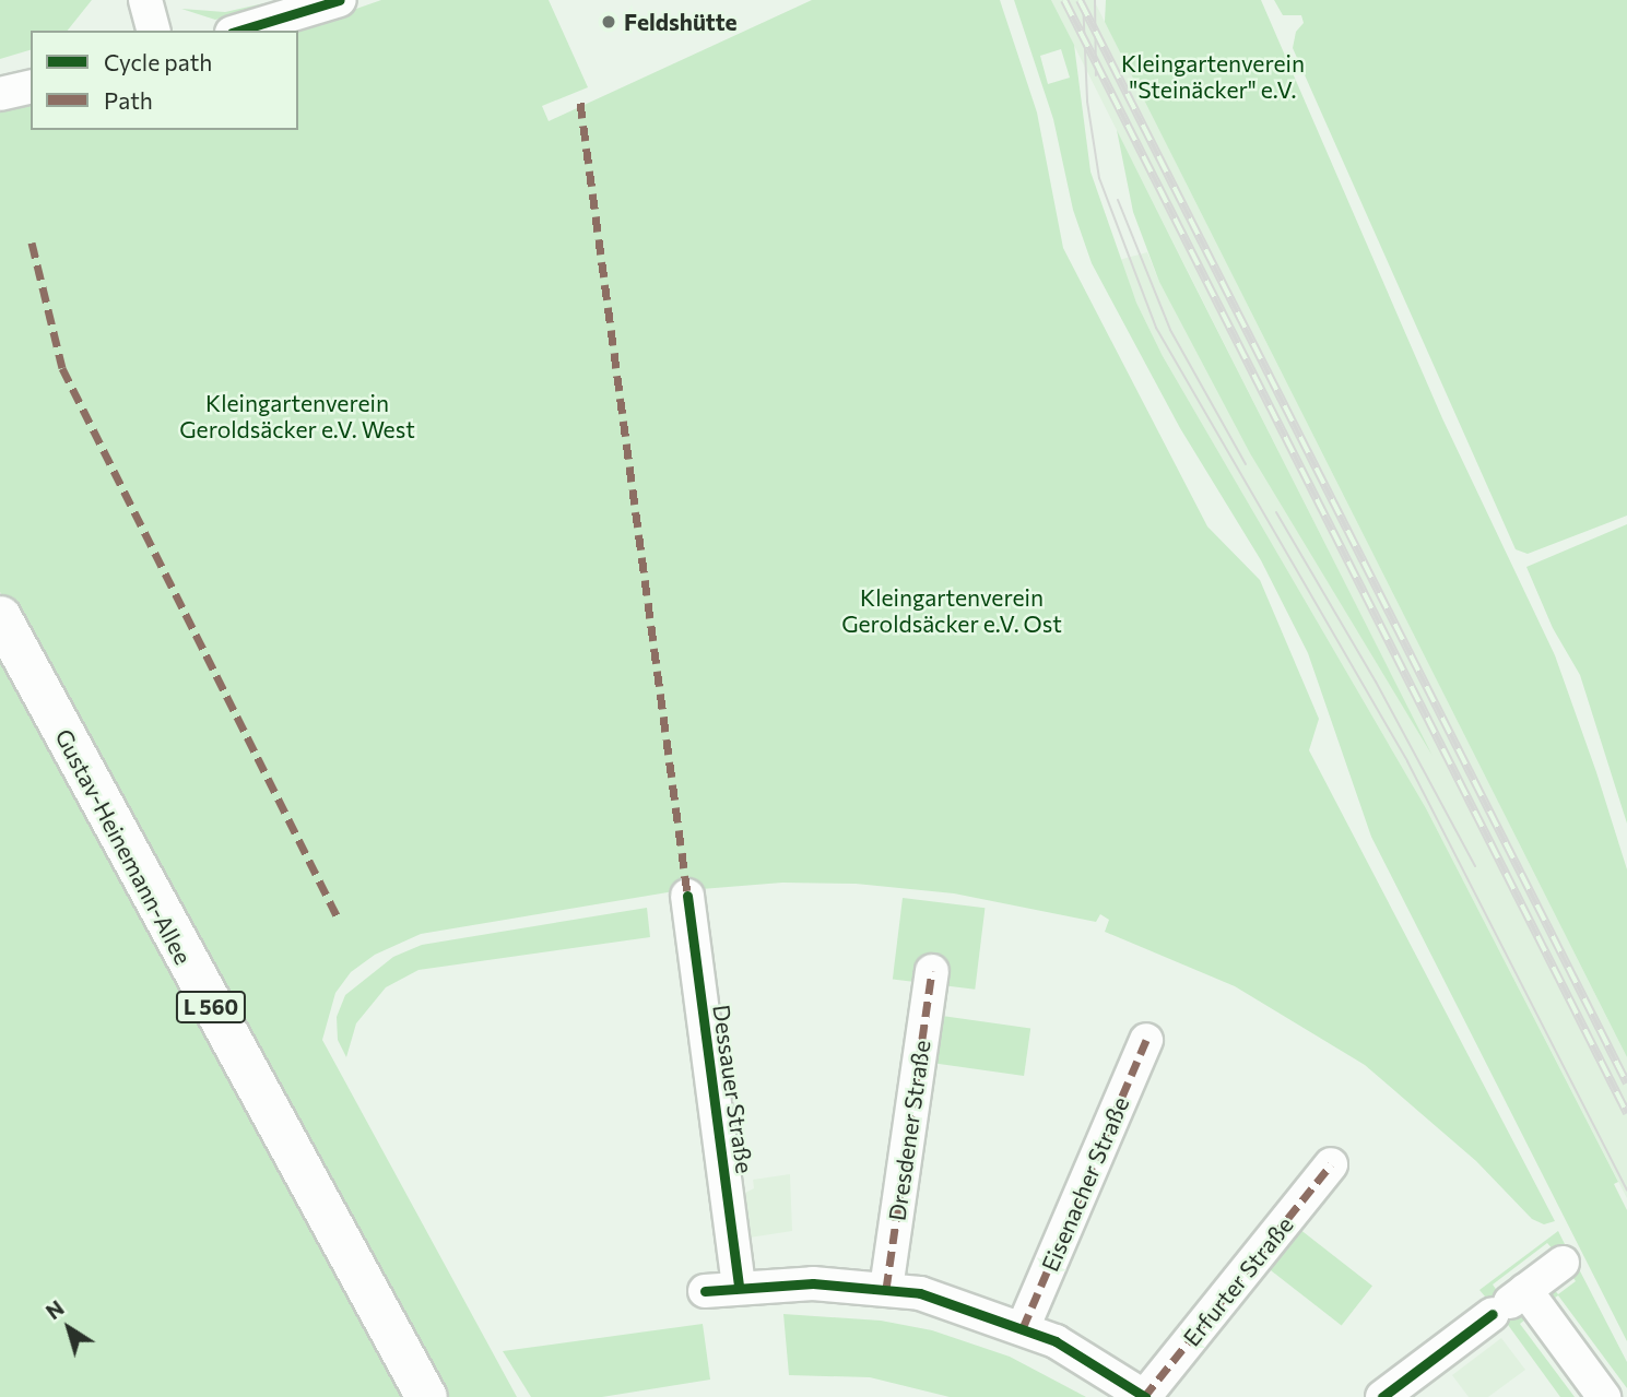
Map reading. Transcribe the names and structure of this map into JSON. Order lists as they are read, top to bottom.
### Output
{
  "streets": {
    "main road": ["Gustav-Heinemann-Allee", "L 560"],
    "street": [
      "Dessauer Straße",
      "Dresdener Straße",
      "Eisenacher Straße",
      "Erfurter Straße"
    ]
  },
  "parks": ["Kleingartenverein \"Steinäcker\" e.V.", "Kleingartenverein Geroldsäcker e.V. West", "Kleingartenverein Geroldsäcker e.V. Ost"],
  "places": ["Feldshütte"],
  "legend": ["Cycle path", "Path"],
  "north": "top left"
}
